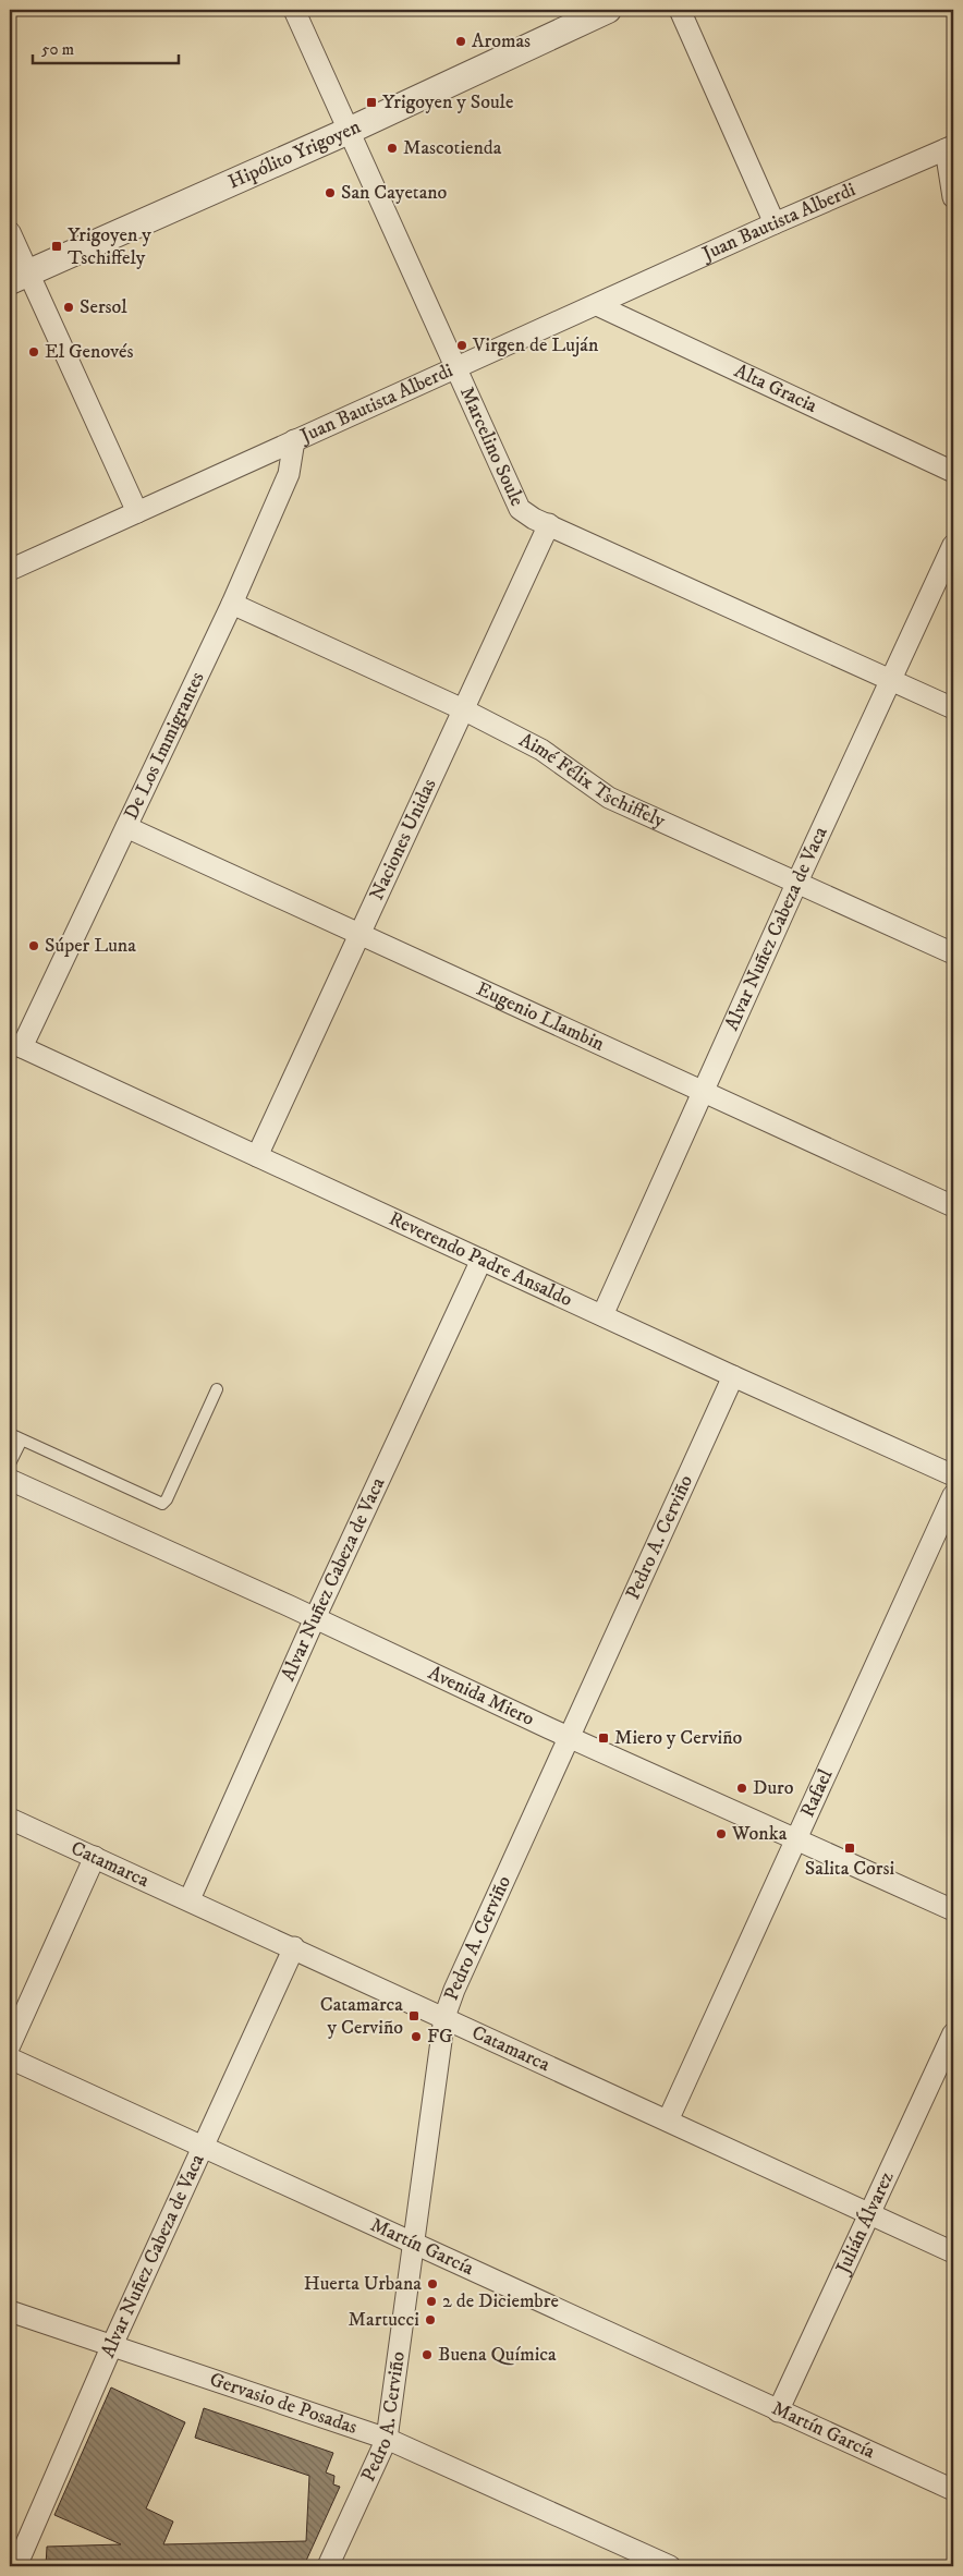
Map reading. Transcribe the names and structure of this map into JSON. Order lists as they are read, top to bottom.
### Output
{
  "streets": {
    "street": [
      "Hipólito Yrigoyen",
      "Juan Bautista Alberdi",
      "Alta Gracia",
      "Marcelino Soule",
      "De Los Immigrantes",
      "Aimé Félix Tschiffely",
      "Naciones Unidas",
      "Alvar Nuñez Cabeza de Vaca",
      "Eugenio Llambin",
      "Reverendo Padre Ansaldo",
      "Pedro A. Cerviño",
      "Avenida Miero",
      "Rafael",
      "Catamarca",
      "Julián Álvarez",
      "Martín García",
      "Gervasio de Posadas"
    ]
  },
  "crossings": [
    ["Hipólito Yrigoyen", "Marcelino Soule"],
    ["Juan Bautista Alberdi", "Alta Gracia"],
    ["Juan Bautista Alberdi", "Marcelino Soule"],
    ["Juan Bautista Alberdi", "De Los Immigrantes"],
    ["Marcelino Soule", "Naciones Unidas"],
    ["Marcelino Soule", "Alvar Nuñez Cabeza de Vaca"],
    ["De Los Immigrantes", "Aimé Félix Tschiffely"],
    ["De Los Immigrantes", "Eugenio Llambin"],
    ["De Los Immigrantes", "Reverendo Padre Ansaldo"],
    ["Aimé Félix Tschiffely", "Naciones Unidas"],
    ["Aimé Félix Tschiffely", "Alvar Nuñez Cabeza de Vaca"],
    ["Naciones Unidas", "Eugenio Llambin"],
    ["Naciones Unidas", "Reverendo Padre Ansaldo"],
    ["Alvar Nuñez Cabeza de Vaca", "Eugenio Llambin"],
    ["Alvar Nuñez Cabeza de Vaca", "Reverendo Padre Ansaldo"],
    ["Alvar Nuñez Cabeza de Vaca", "Avenida Miero"],
    ["Alvar Nuñez Cabeza de Vaca", "Catamarca"],
    ["Alvar Nuñez Cabeza de Vaca", "Martín García"],
    ["Alvar Nuñez Cabeza de Vaca", "Gervasio de Posadas"],
    ["Reverendo Padre Ansaldo", "Pedro A. Cerviño"],
    ["Pedro A. Cerviño", "Avenida Miero"],
    ["Pedro A. Cerviño", "Catamarca"],
    ["Pedro A. Cerviño", "Martín García"],
    ["Pedro A. Cerviño", "Gervasio de Posadas"],
    ["Avenida Miero", "Rafael"],
    ["Rafael", "Catamarca"],
    ["Catamarca", "Julián Álvarez"],
    ["Julián Álvarez", "Martín García"]
  ],
  "places": {
    "other": [
      "Aromas",
      "Mascotienda",
      "San Cayetano",
      "Sersol",
      "Virgen de Luján",
      "El Genovés",
      "Súper Luna",
      "Duro",
      "Wonka",
      "FG",
      "Huerta Urbana",
      "2 de Diciembre",
      "Martucci",
      "Buena Química"
    ],
    "transit": [
      "Yrigoyen y Soule",
      "Yrigoyen y Tschiffely",
      "Miero y Cerviño",
      "Salita Corsi",
      "Catamarca y Cerviño"
    ]
  },
  "scale_bar": "50 m"
}
